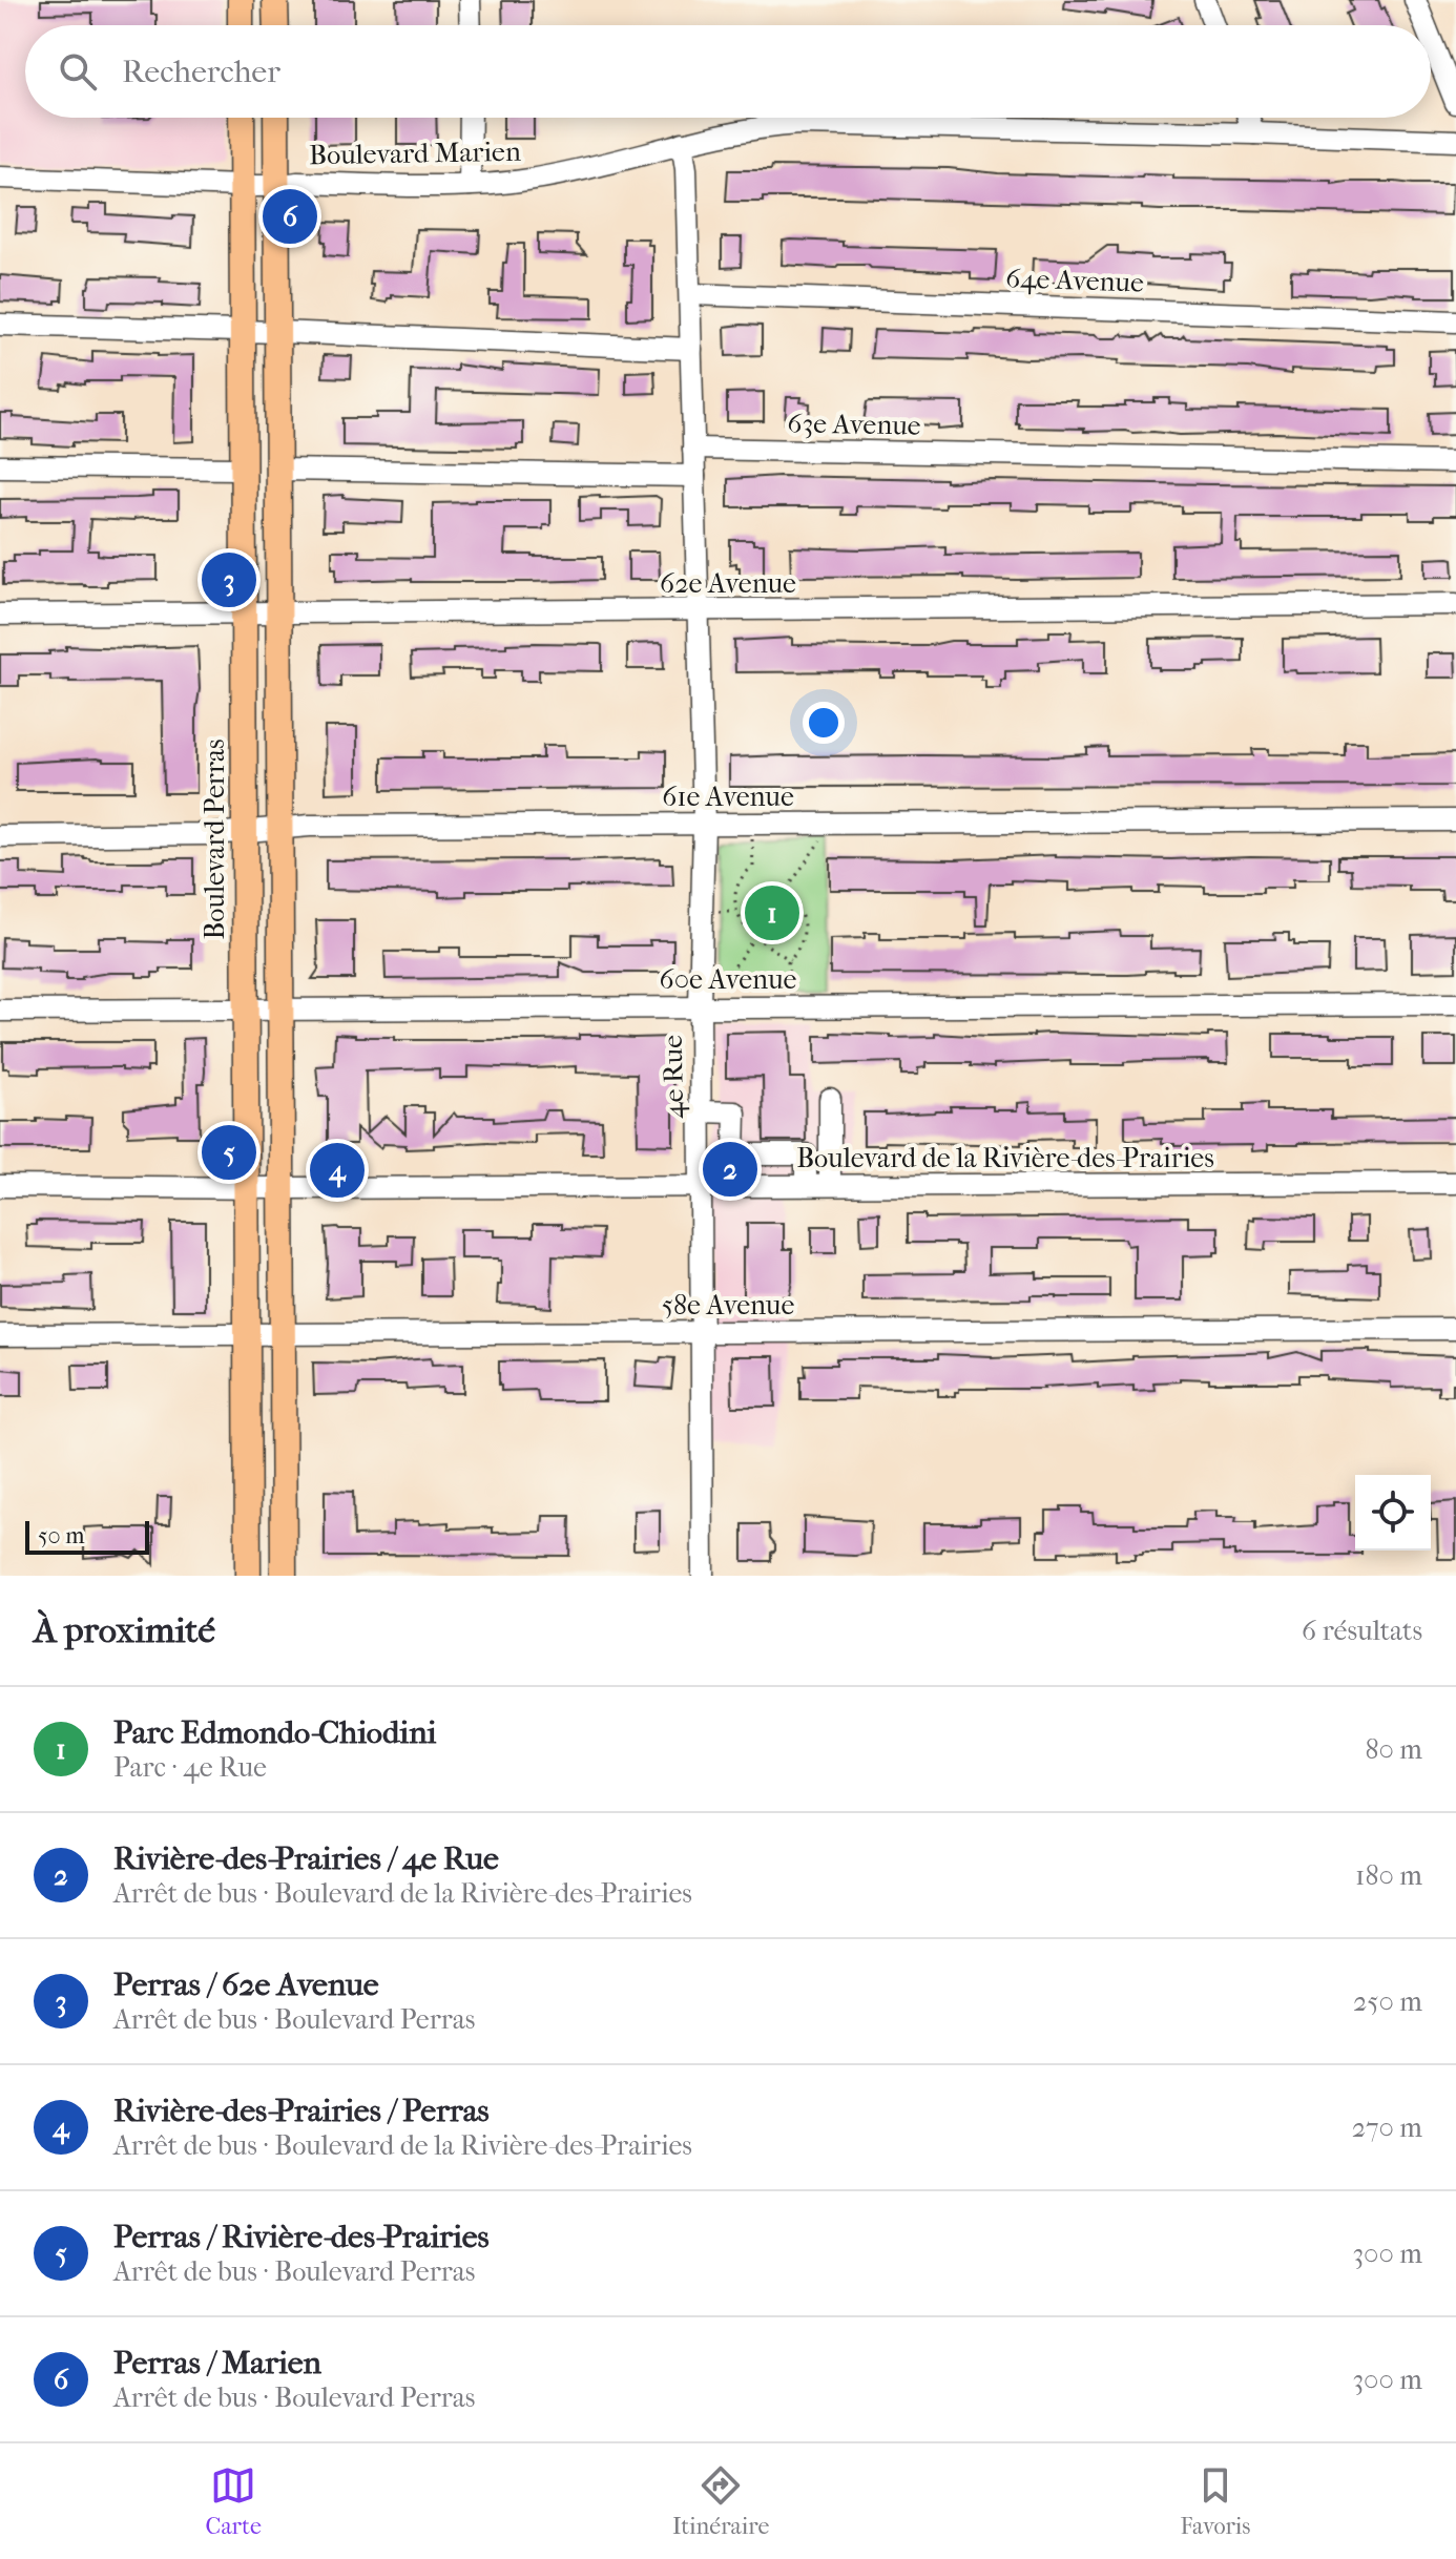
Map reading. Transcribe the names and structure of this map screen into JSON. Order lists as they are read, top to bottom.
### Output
{
  "streets": {
    "main road": ["Boulevard Perras"],
    "street": [
      "Boulevard Marien",
      "64e Avenue",
      "63e Avenue",
      "62e Avenue",
      "61e Avenue",
      "60e Avenue",
      "4e Rue",
      "Boulevard de la Rivière-des-Prairies",
      "58e Avenue"
    ]
  },
  "crossings": [
    ["Boulevard Marien", "Boulevard Perras"],
    ["62e Avenue", "Boulevard Perras"],
    ["62e Avenue", "4e Rue"],
    ["61e Avenue", "Boulevard Perras"],
    ["61e Avenue", "4e Rue"],
    ["Boulevard Perras", "60e Avenue"],
    ["Boulevard Perras", "Boulevard de la Rivière-des-Prairies"],
    ["Boulevard Perras", "58e Avenue"],
    ["60e Avenue", "4e Rue"],
    ["4e Rue", "Boulevard de la Rivière-des-Prairies"],
    ["4e Rue", "58e Avenue"]
  ],
  "scale_bar": "50 m",
  "page": {
    "search": "Rechercher",
    "pins": [
      "6",
      "3",
      "1",
      "5",
      "2",
      "4"
    ],
    "scale": "50 m",
    "heading": ["À proximité", "6 résultats"],
    "list": [
      {
        "mark": "1",
        "name": "Parc Edmondo-Chiodini",
        "note": "Parc · 4e Rue",
        "value": "80 m"
      },
      {
        "mark": "2",
        "name": "Rivière-des-Prairies / 4e Rue",
        "note": "Arrêt de bus · Boulevard de la Rivière-des-Prairies",
        "value": "180 m"
      },
      {
        "mark": "3",
        "name": "Perras / 62e Avenue",
        "note": "Arrêt de bus · Boulevard Perras",
        "value": "250 m"
      },
      {
        "mark": "4",
        "name": "Rivière-des-Prairies / Perras",
        "note": "Arrêt de bus · Boulevard de la Rivière-des-Prairies",
        "value": "270 m"
      },
      {
        "mark": "5",
        "name": "Perras / Rivière-des-Prairies",
        "note": "Arrêt de bus · Boulevard Perras",
        "value": "300 m"
      },
      {
        "mark": "6",
        "name": "Perras / Marien",
        "note": "Arrêt de bus · Boulevard Perras",
        "value": "300 m"
      }
    ],
    "nav": ["Carte", "Itinéraire", "Favoris"]
  }
}
